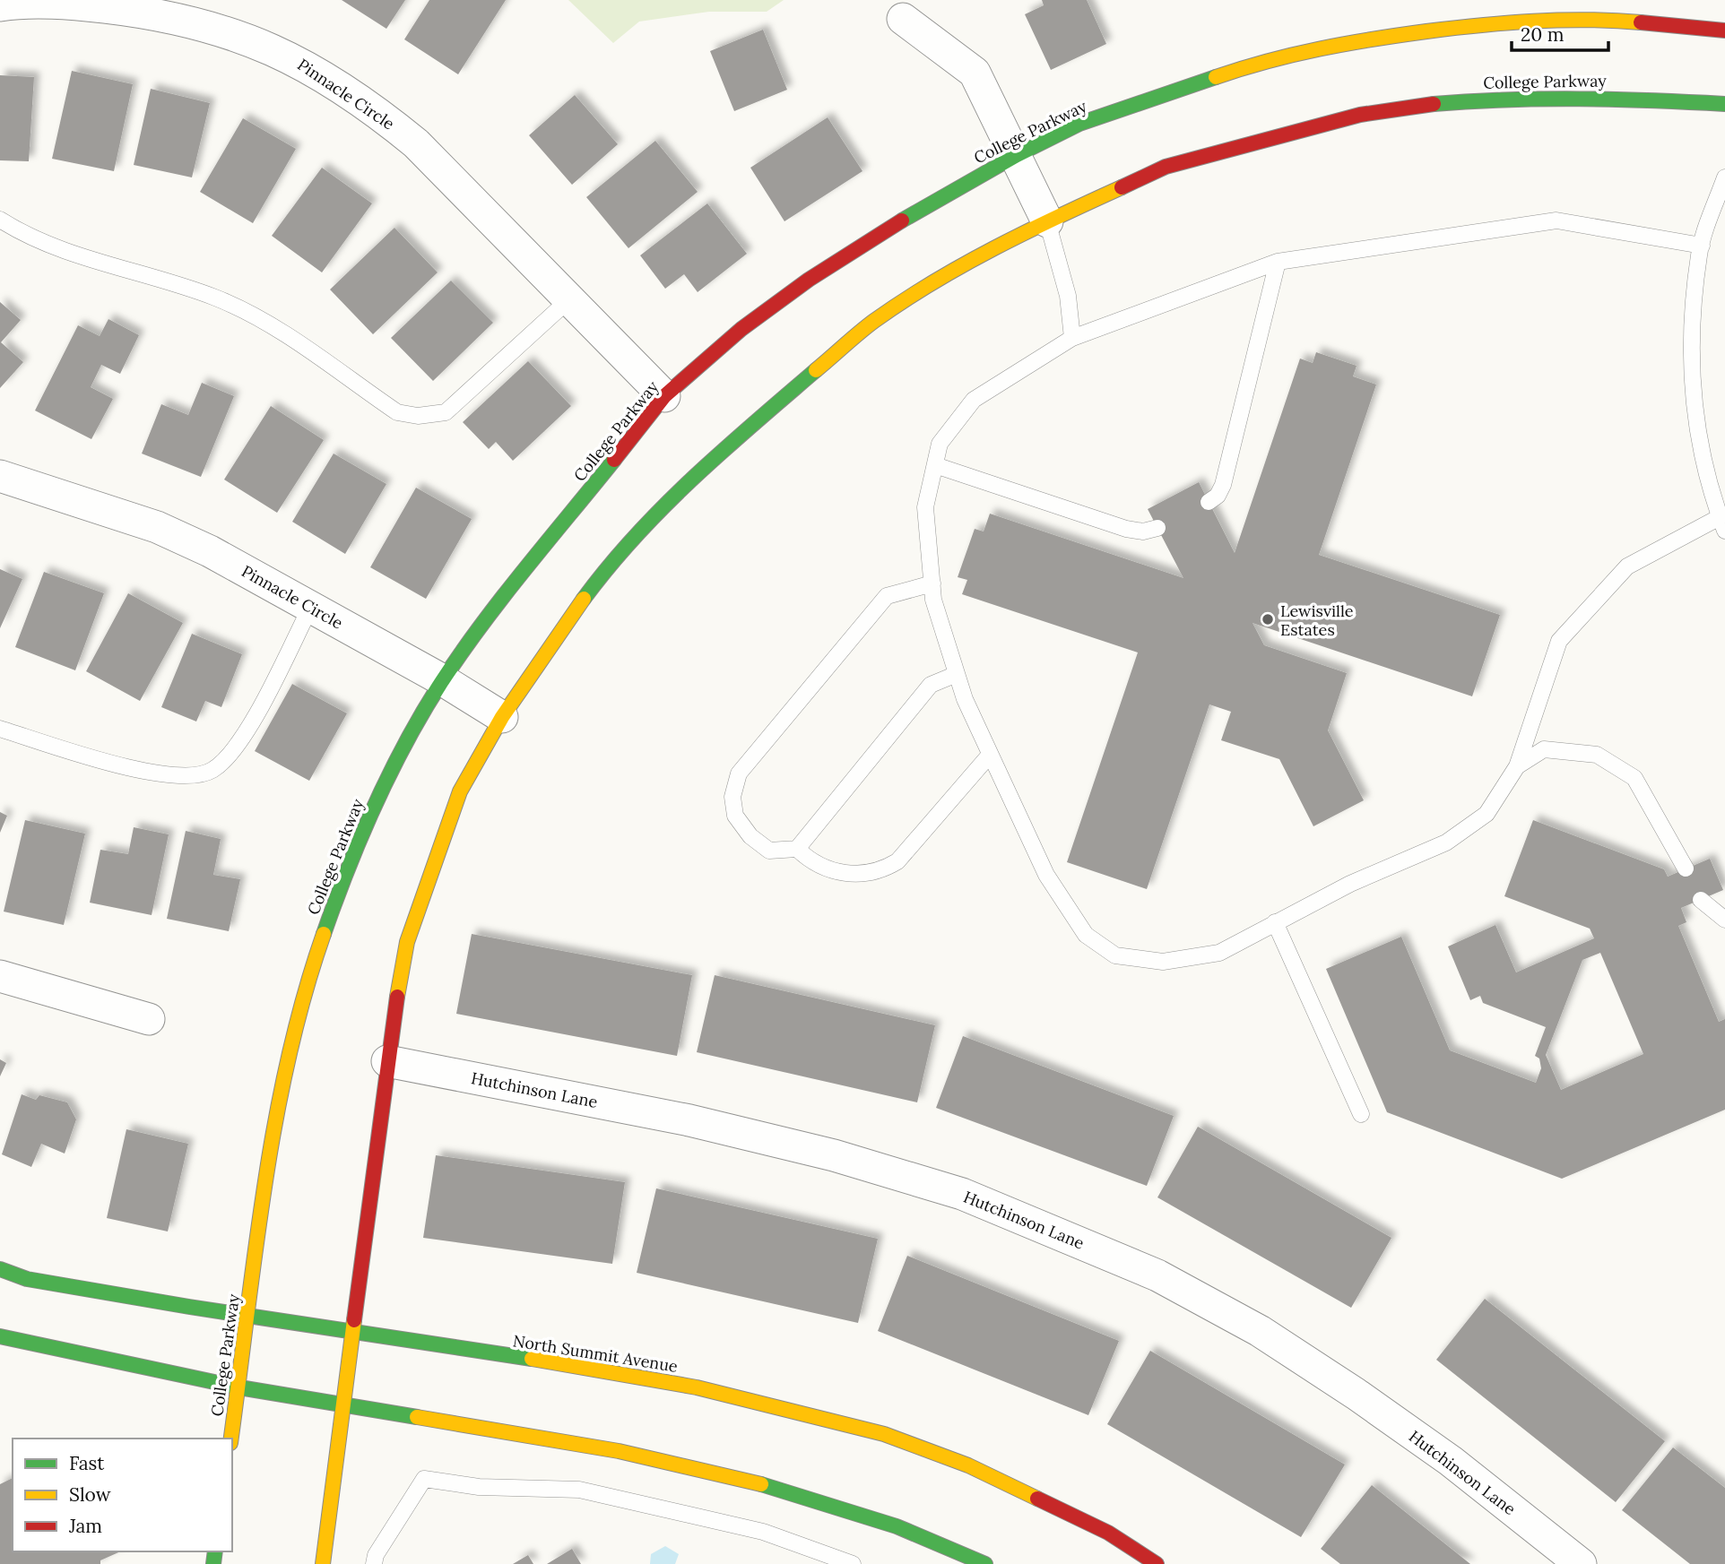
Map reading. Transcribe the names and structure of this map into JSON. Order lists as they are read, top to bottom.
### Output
{
  "streets": {
    "street": [
      "College Parkway",
      "Pinnacle Circle",
      "Hutchinson Lane",
      "North Summit Avenue"
    ]
  },
  "crossings": [
    ["College Parkway", "Pinnacle Circle"],
    ["College Parkway", "Hutchinson Lane"],
    ["College Parkway", "North Summit Avenue"]
  ],
  "places": ["Lewisville Estates"],
  "legend": ["Fast", "Slow", "Jam"],
  "scale_bar": "20 m"
}
